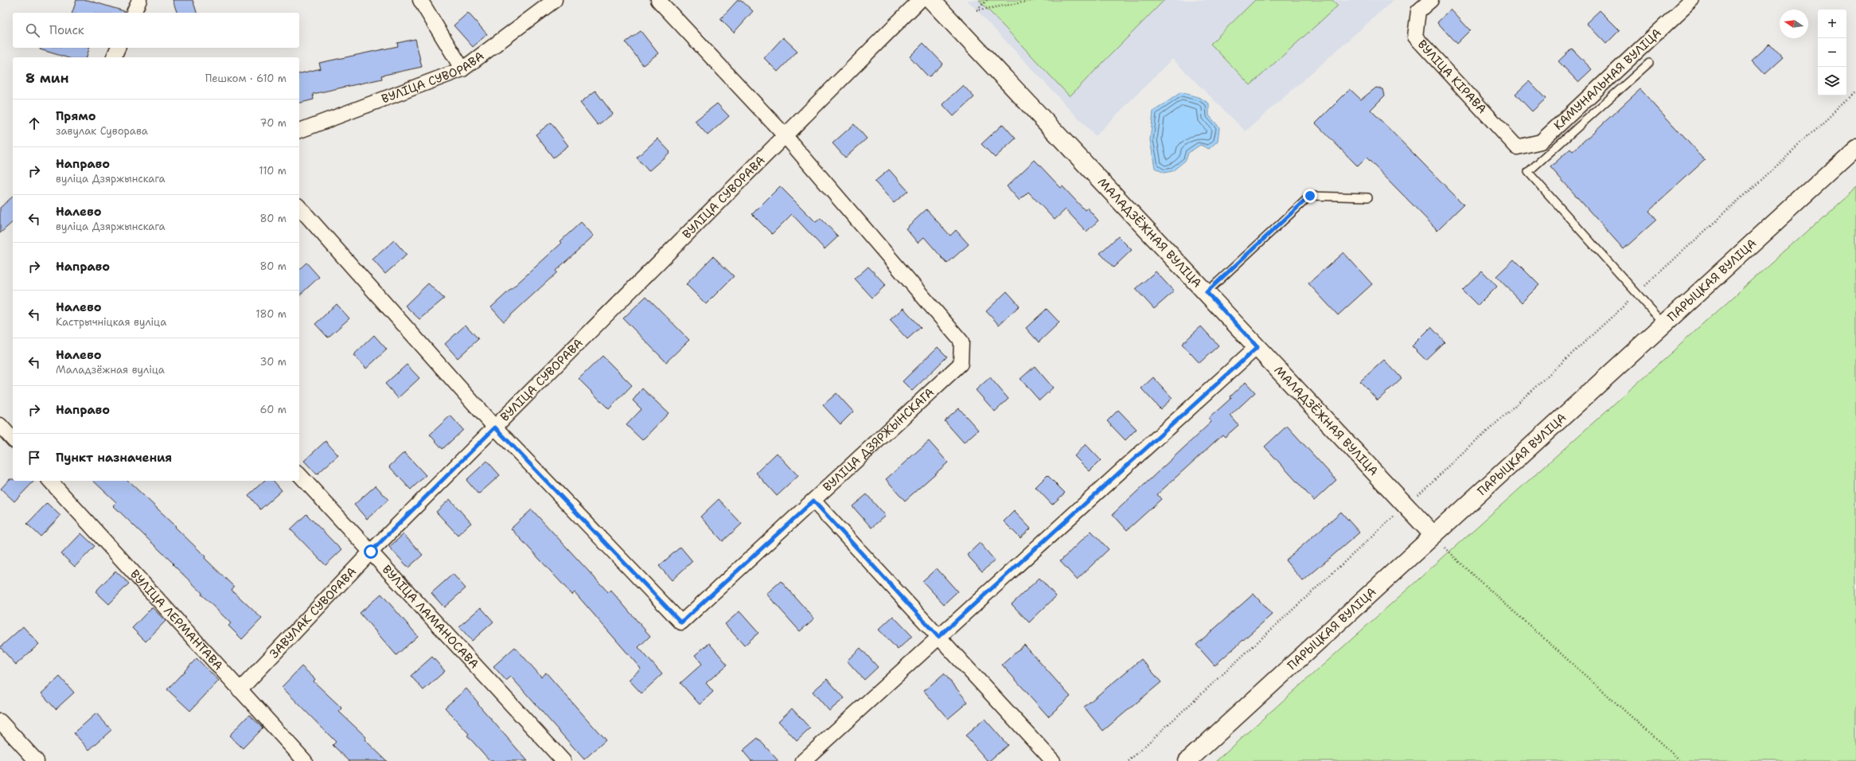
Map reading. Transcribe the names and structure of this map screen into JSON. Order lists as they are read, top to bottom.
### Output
{
  "streets": {
    "main road": ["МАЛАДЗЁЖНАЯ ВУЛІЦА", "ПАРЫЦКАЯ ВУЛІЦА"],
    "street": [
      "ВУЛІЦА СУВОРАВА",
      "ВУЛІЦА КІРАВА",
      "КАМУНАЛЬНАЯ ВУЛІЦА",
      "ВУЛІЦА ДЗЯРЖЫНСКАГА",
      "ЗАВУЛАК СУВОРАВА",
      "ВУЛІЦА ЛАМАНОСАВА",
      "ВУЛІЦА ЛЕРМАНТАВА"
    ]
  },
  "crossings": [
    ["ВУЛІЦА СУВОРАВА", "ВУЛІЦА ДЗЯРЖЫНСКАГА"],
    ["ВУЛІЦА СУВОРАВА", "ЗАВУЛАК СУВОРАВА"],
    ["ВУЛІЦА КІРАВА", "КАМУНАЛЬНАЯ ВУЛІЦА"],
    ["МАЛАДЗЁЖНАЯ ВУЛІЦА", "ПАРЫЦКАЯ ВУЛІЦА"],
    ["ВУЛІЦА ДЗЯРЖЫНСКАГА", "ЗАВУЛАК СУВОРАВА"],
    ["ЗАВУЛАК СУВОРАВА", "ВУЛІЦА ЛАМАНОСАВА"],
    ["ЗАВУЛАК СУВОРАВА", "ВУЛІЦА ЛЕРМАНТАВА"]
  ],
  "north": "left",
  "page": {
    "map_buttons": ["+", "−"],
    "search": "Поиск",
    "heading": ["8 мин", "Пешком · 610 m"],
    "list": [
      ["Прямо", "завулак Суворава", "70 m"],
      ["Направо", "вуліца Дзяржынскага", "110 m"],
      ["Налево", "вуліца Дзяржынскага", "80 m"],
      ["Направо", "80 m"],
      ["Налево", "Кастрычніцкая вуліца", "180 m"],
      ["Налево", "Маладзёжная вуліца", "30 m"],
      ["Направо", "60 m"],
      "Пункт назначения"
    ]
  }
}
